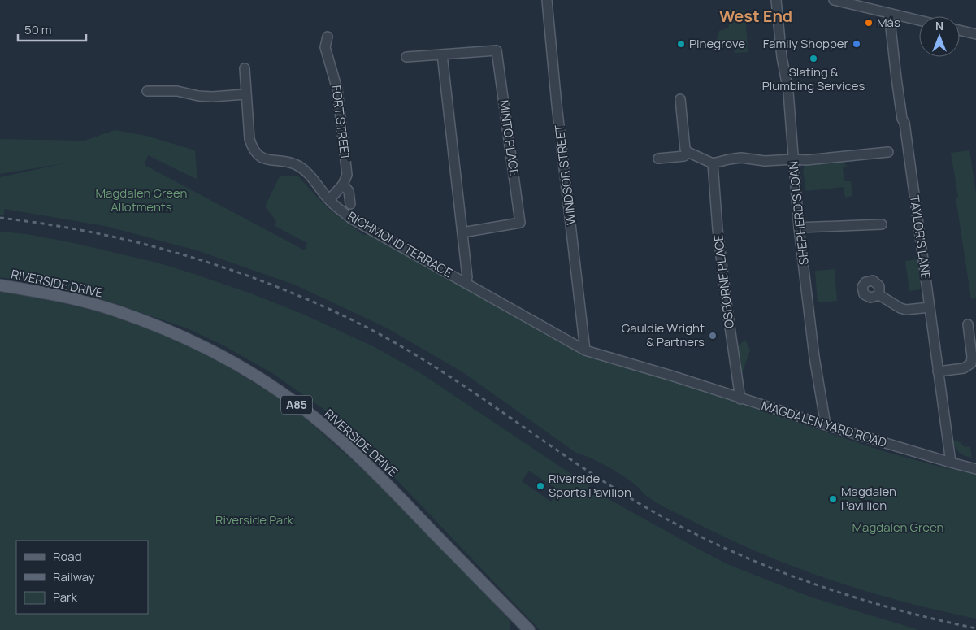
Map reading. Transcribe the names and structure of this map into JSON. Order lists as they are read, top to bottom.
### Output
{
  "streets": {
    "main road": ["RIVERSIDE DRIVE", "A85"],
    "street": [
      "FORT STREET",
      "MINTO PLACE",
      "WINDSOR STREET",
      "SHEPHERD'S LOAN",
      "TAYLOR'S LANE",
      "RICHMOND TERRACE",
      "OSBORNE PLACE",
      "MAGDALEN YARD ROAD"
    ]
  },
  "crossings": [
    ["WINDSOR STREET", "RICHMOND TERRACE"],
    ["SHEPHERD'S LOAN", "MAGDALEN YARD ROAD"],
    ["TAYLOR'S LANE", "MAGDALEN YARD ROAD"],
    ["RICHMOND TERRACE", "MAGDALEN YARD ROAD"],
    ["OSBORNE PLACE", "MAGDALEN YARD ROAD"]
  ],
  "districts": ["West End"],
  "parks": ["Magdalen Green Allotments", "Riverside Park", "Magdalen Green"],
  "places": [
    "Más",
    "Pinegrove",
    "Family Shopper",
    "Slating & Plumbing Services",
    "Gauldie Wright & Partners",
    "Riverside Sports Pavilion",
    "Magdalen Pavillion"
  ],
  "legend": ["Road", "Railway", "Park"],
  "scale_bar": "50 m",
  "north": "top"
}
